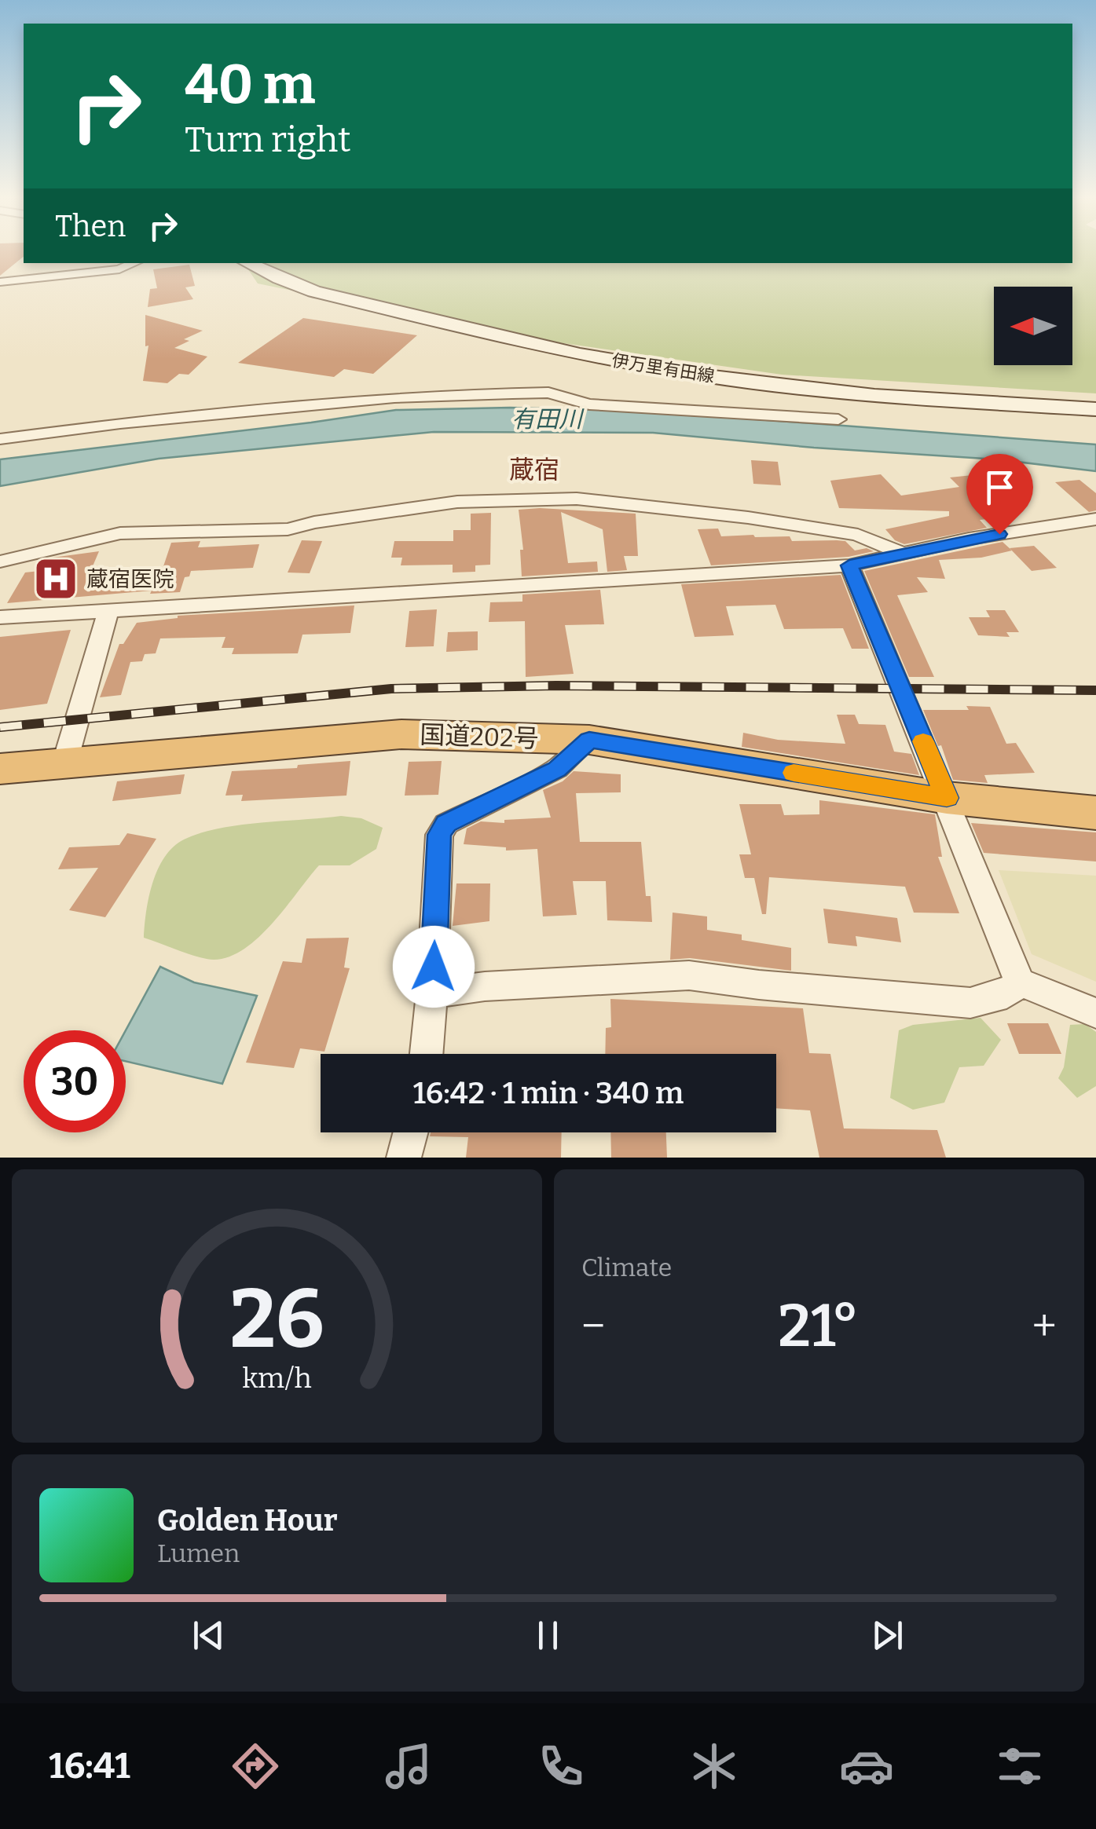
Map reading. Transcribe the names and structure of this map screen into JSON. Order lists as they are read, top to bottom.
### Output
{
  "streets": {
    "highway": ["国道202号"],
    "main road": ["伊万里有田線"]
  },
  "districts": ["蔵宿"],
  "water": ["有田川"],
  "places": {
    "hospital": ["蔵宿医院"]
  },
  "north": "left",
  "page": {
    "turn": ["40 m", "Turn right"],
    "then": "Then",
    "limit": "30",
    "trip": "16:42 · 1 min · 340 m",
    "tile": "Climate",
    "heat": ["−", "21°", "+"],
    "song": ["Golden Hour", "Lumen"],
    "tabs": "16:41",
    "gauge": ["26", "km/h"]
  }
}
